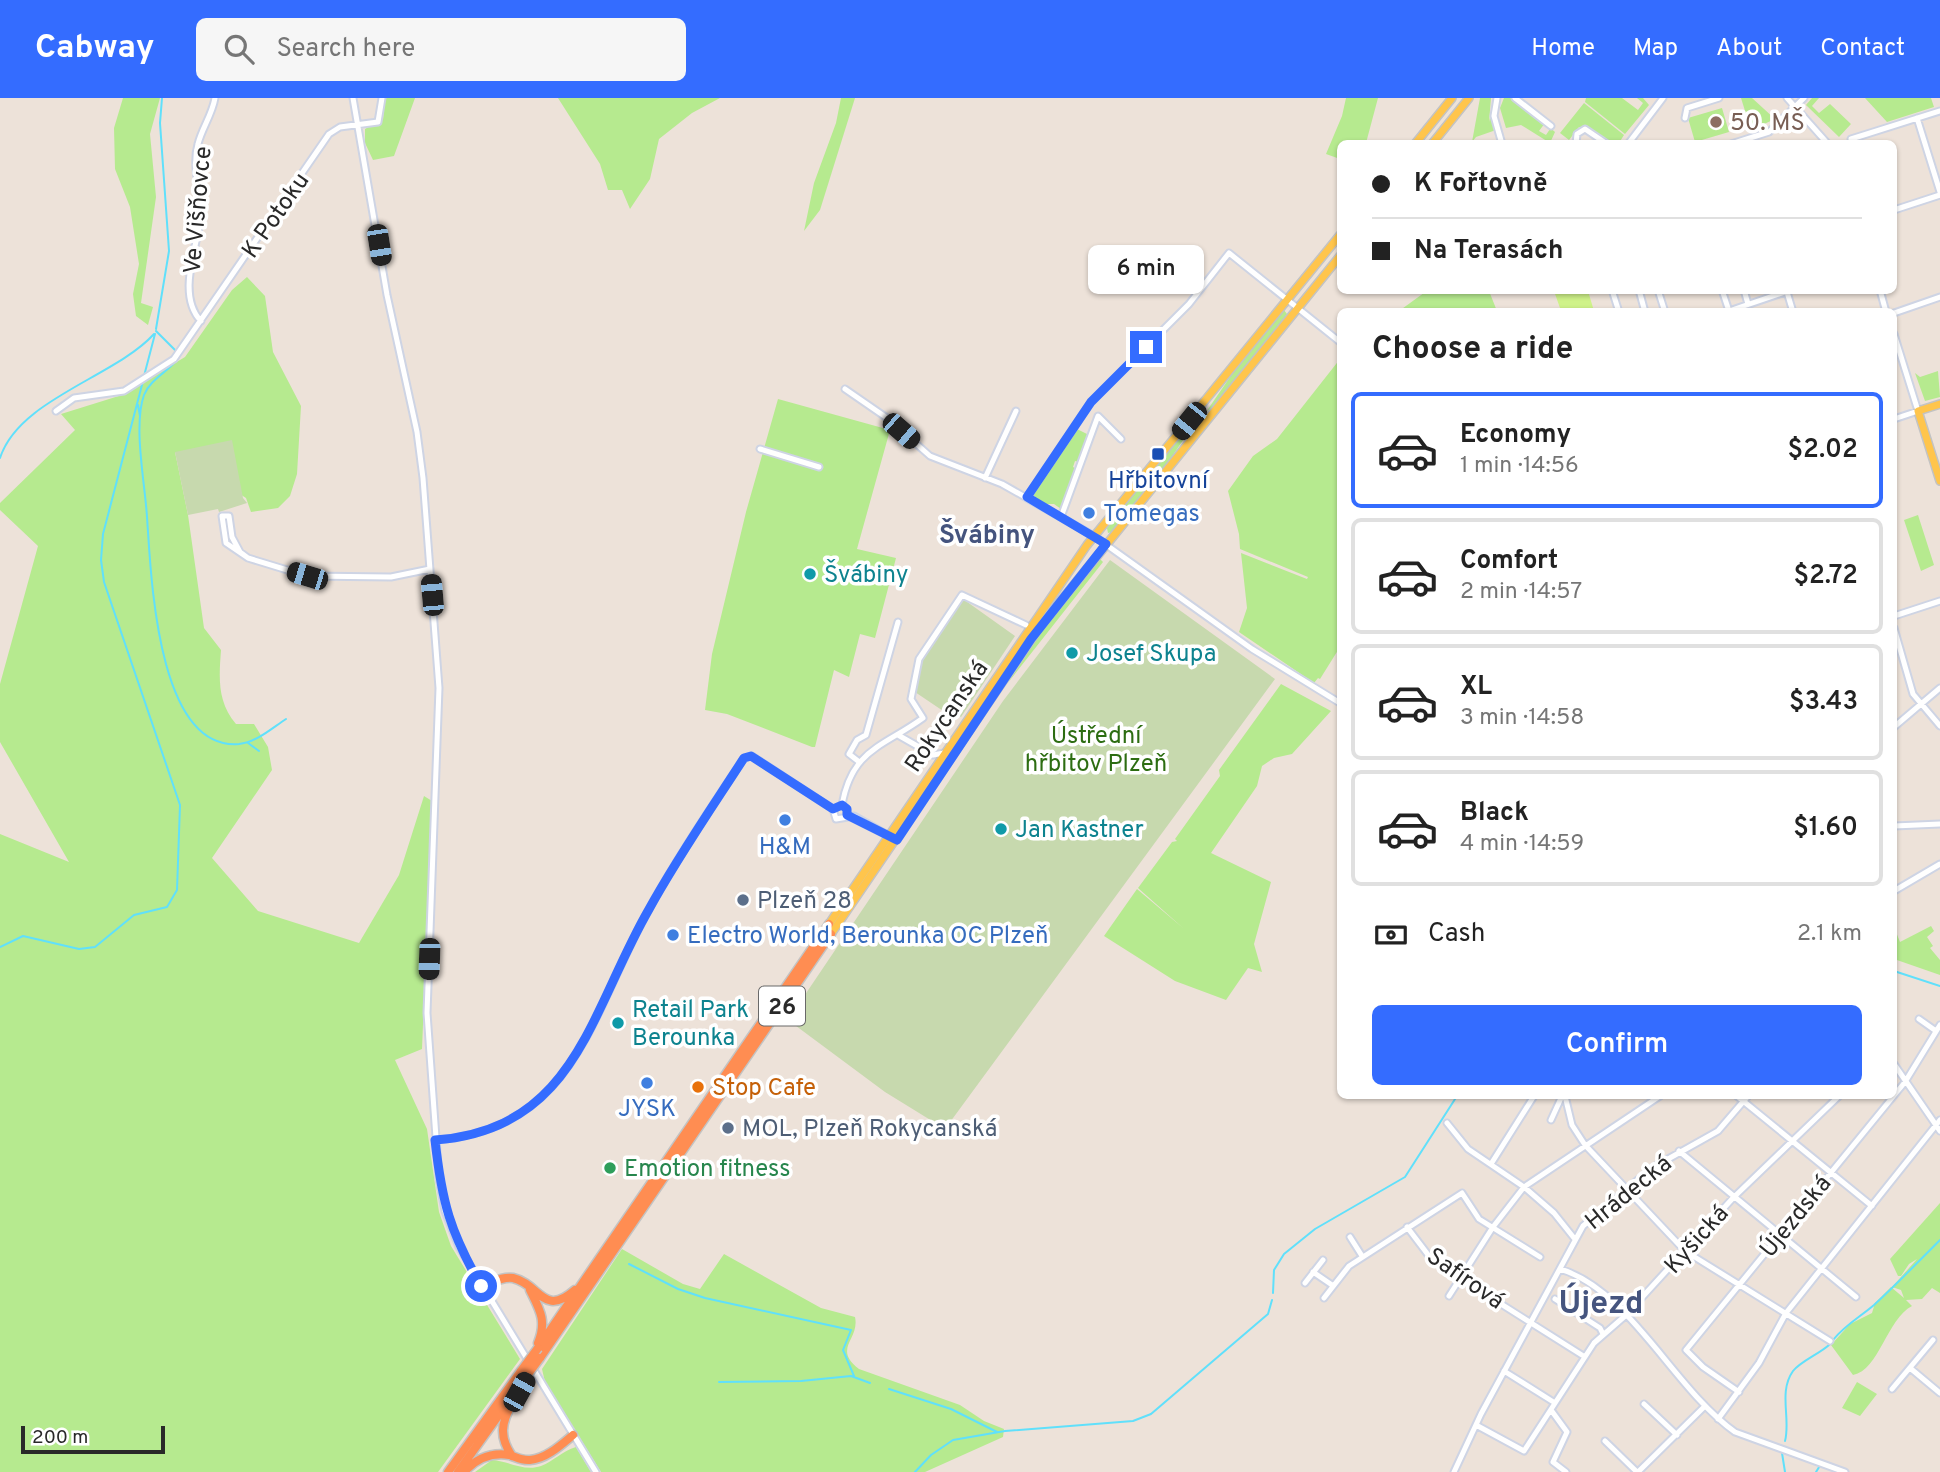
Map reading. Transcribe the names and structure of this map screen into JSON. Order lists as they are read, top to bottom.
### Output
{
  "streets": {
    "highway": ["Rokycanská", "26"],
    "street": [
      "Ve Višňovce",
      "K Potoku",
      "Hrádecká",
      "Újezdská",
      "Kyšická",
      "Safírová"
    ]
  },
  "crossings": [
    ["Ve Višňovce", "K Potoku"],
    ["Rokycanská", "26"],
    ["Hrádecká", "Kyšická"],
    ["Hrádecká", "Safírová"],
    ["Kyšická", "Safírová"]
  ],
  "districts": ["Švábiny", "Újezd"],
  "parks": ["Ústřední hřbitov Plzeň"],
  "places": {
    "other": [
      "50. MŠ",
      "Tomegas",
      "Švábiny",
      "Josef Skupa",
      "H&M",
      "Jan Kastner",
      "Plzeň 28",
      "Electro World, Berounka OC Plzeň",
      "Retail Park Berounka",
      "JYSK",
      "Stop Cafe",
      "MOL, Plzeň Rokycanská",
      "Emotion fitness"
    ],
    "transit": ["Hřbitovní"]
  },
  "scale_bar": "200 m",
  "page": {
    "header": "Cabway",
    "search": "Search here",
    "nav": [
      "Home",
      "Map",
      "About",
      "Contact"
    ],
    "banner": ["K Fořtovně", "Na Terasách"],
    "bubble": "6 min",
    "heading": "Choose a ride",
    "list": [
      {
        "name": "Economy",
        "note": "1 min · 14:56",
        "value": "$2.02"
      },
      {
        "name": "Comfort",
        "note": "2 min · 14:57",
        "value": "$2.72"
      },
      {
        "name": "XL",
        "note": "3 min · 14:58",
        "value": "$3.43"
      },
      {
        "name": "Black",
        "note": "4 min · 14:59",
        "value": "$1.60"
      }
    ],
    "pay": ["Cash", "2.1 km"],
    "buttons": "Confirm",
    "scale": "200 m"
  }
}
